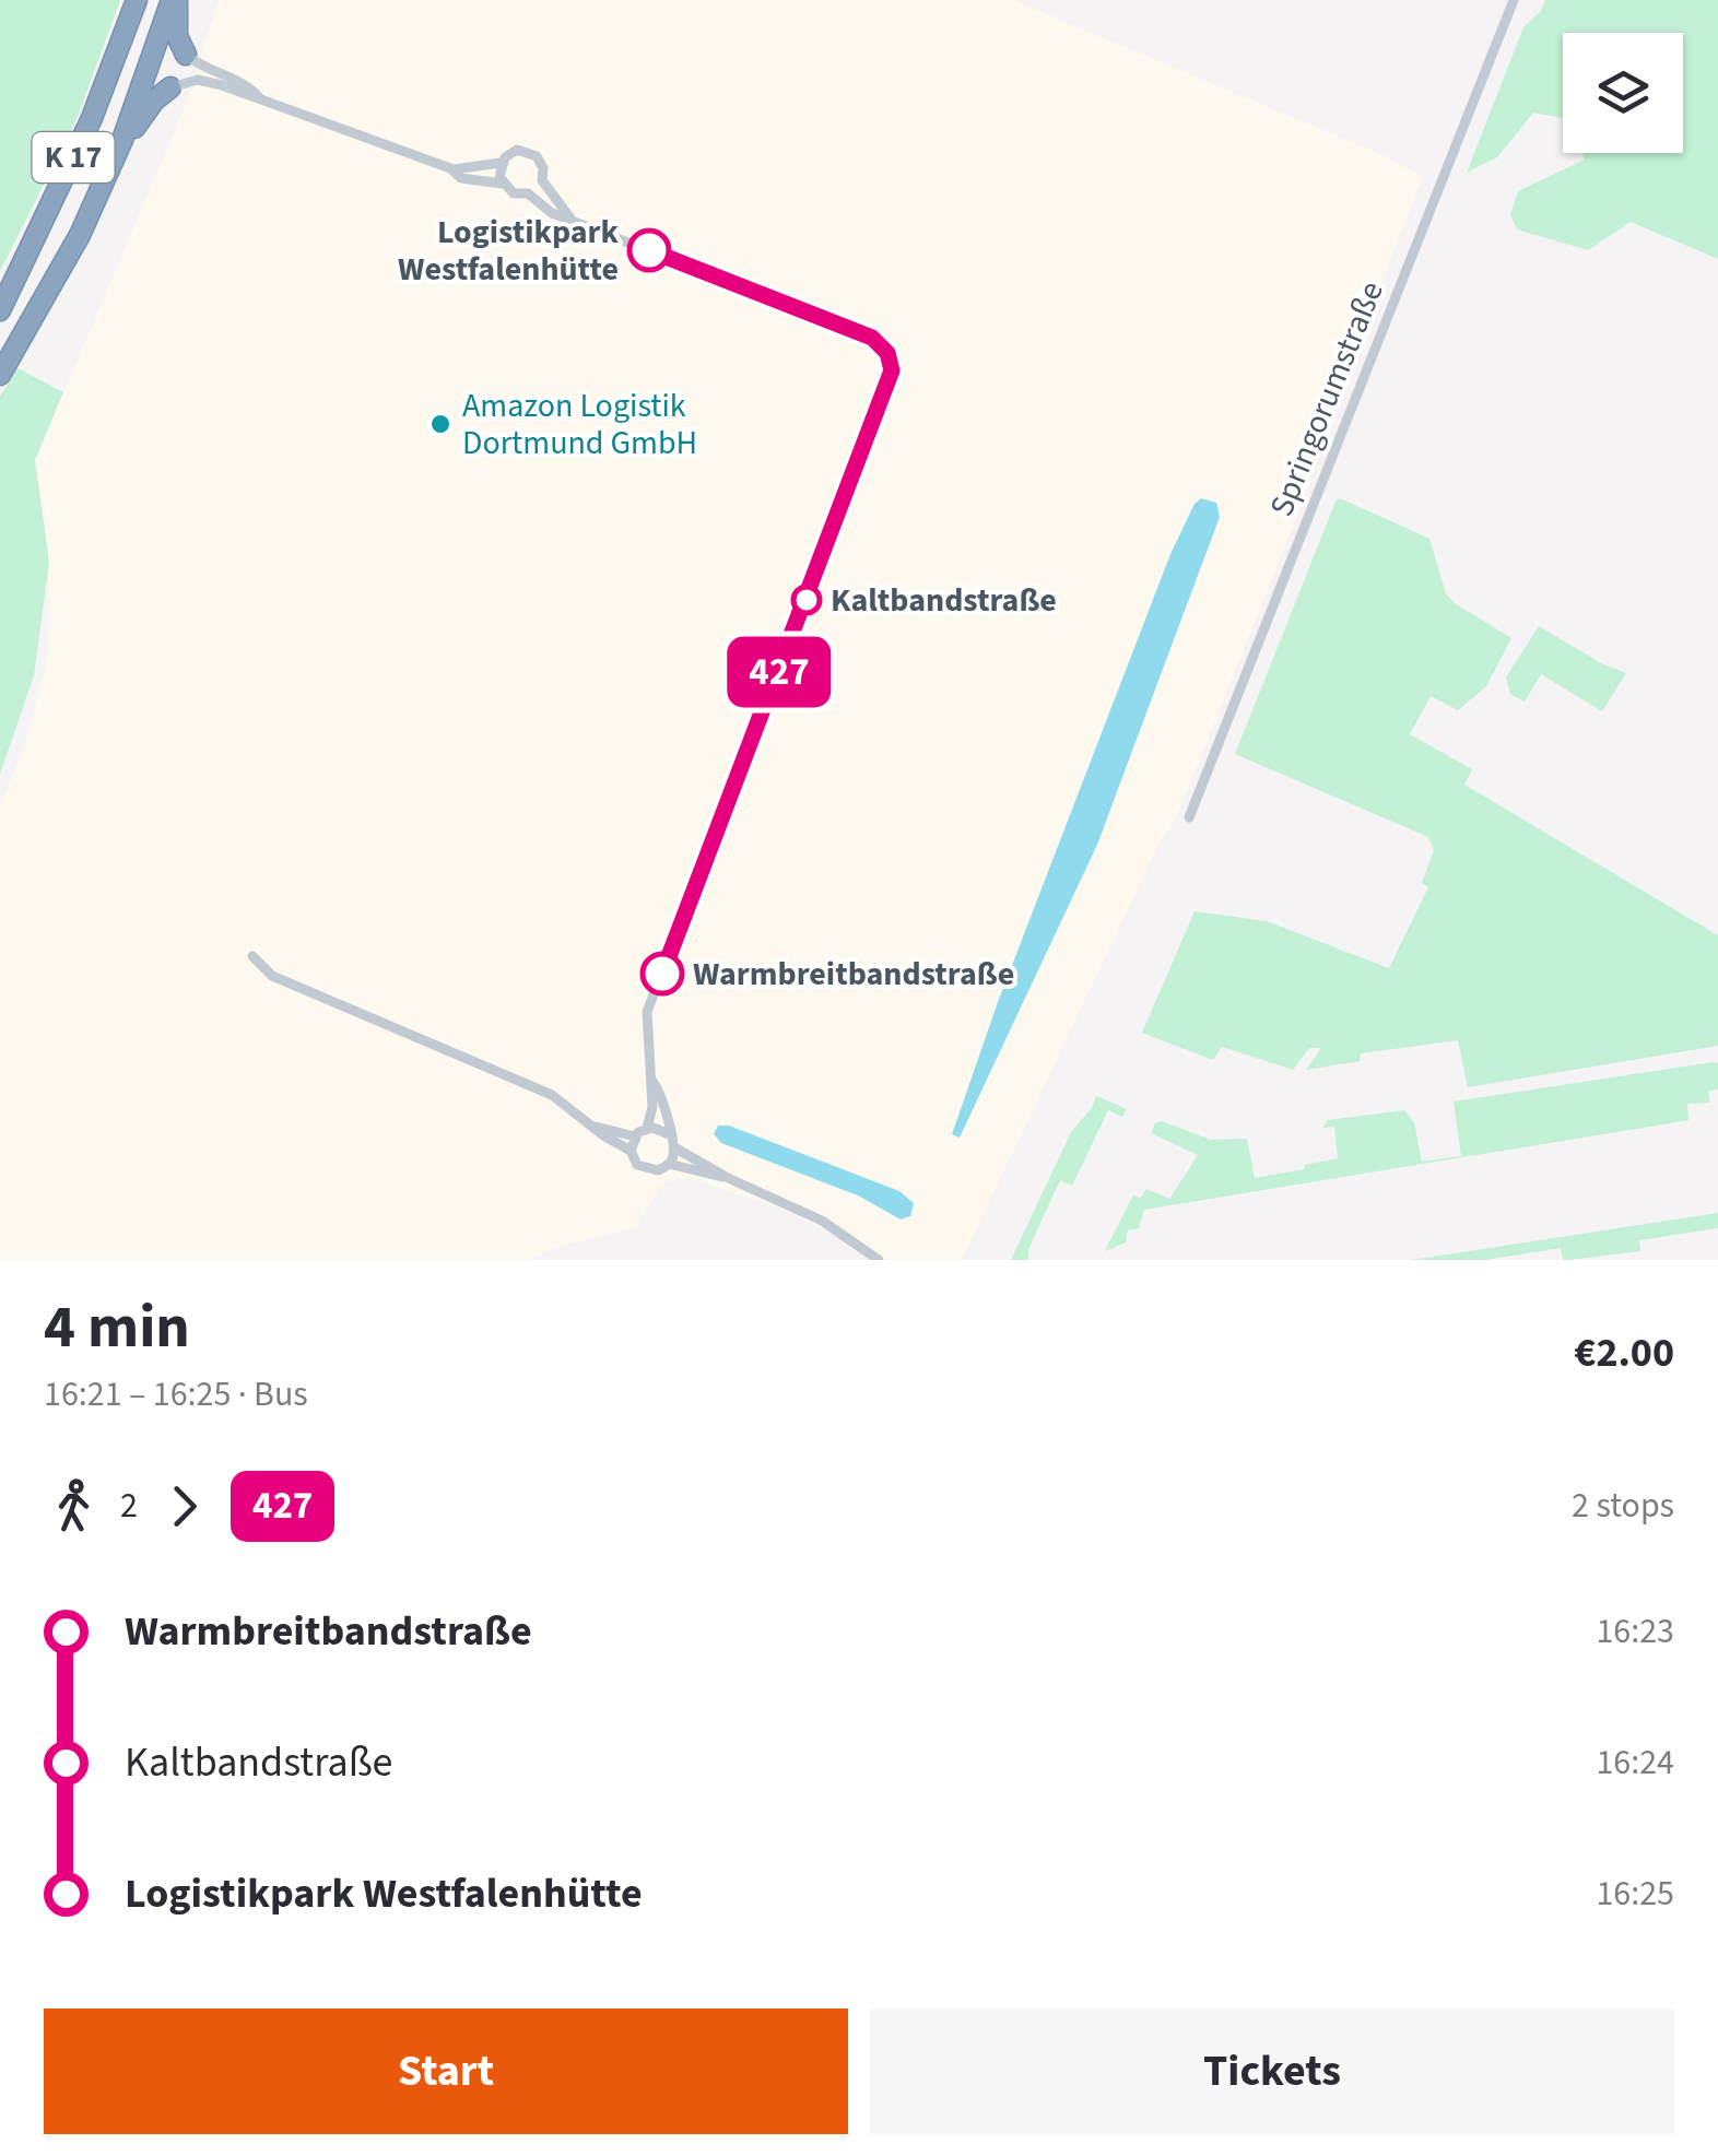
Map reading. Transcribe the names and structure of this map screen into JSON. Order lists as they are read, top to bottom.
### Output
{
  "streets": {
    "highway": ["K 17"],
    "street": ["Springorumstraße"]
  },
  "places": [
    "Logistikpark Westfalenhütte",
    "Amazon Logistik Dortmund GmbH",
    "Kaltbandstraße",
    "Warmbreitbandstraße"
  ],
  "lines": ["bus line 427"],
  "page": {
    "on_map": "427",
    "heading": ["4 min", "16:21 – 16:25 · Bus", "€2.00"],
    "legs": ["2", "427", "2 stops"],
    "list": [
      {
        "name": "Warmbreitbandstraße",
        "value": "16:23"
      },
      {
        "name": "Kaltbandstraße",
        "value": "16:24"
      },
      {
        "name": "Logistikpark Westfalenhütte",
        "value": "16:25"
      }
    ],
    "buttons": ["Start", "Tickets"]
  }
}
